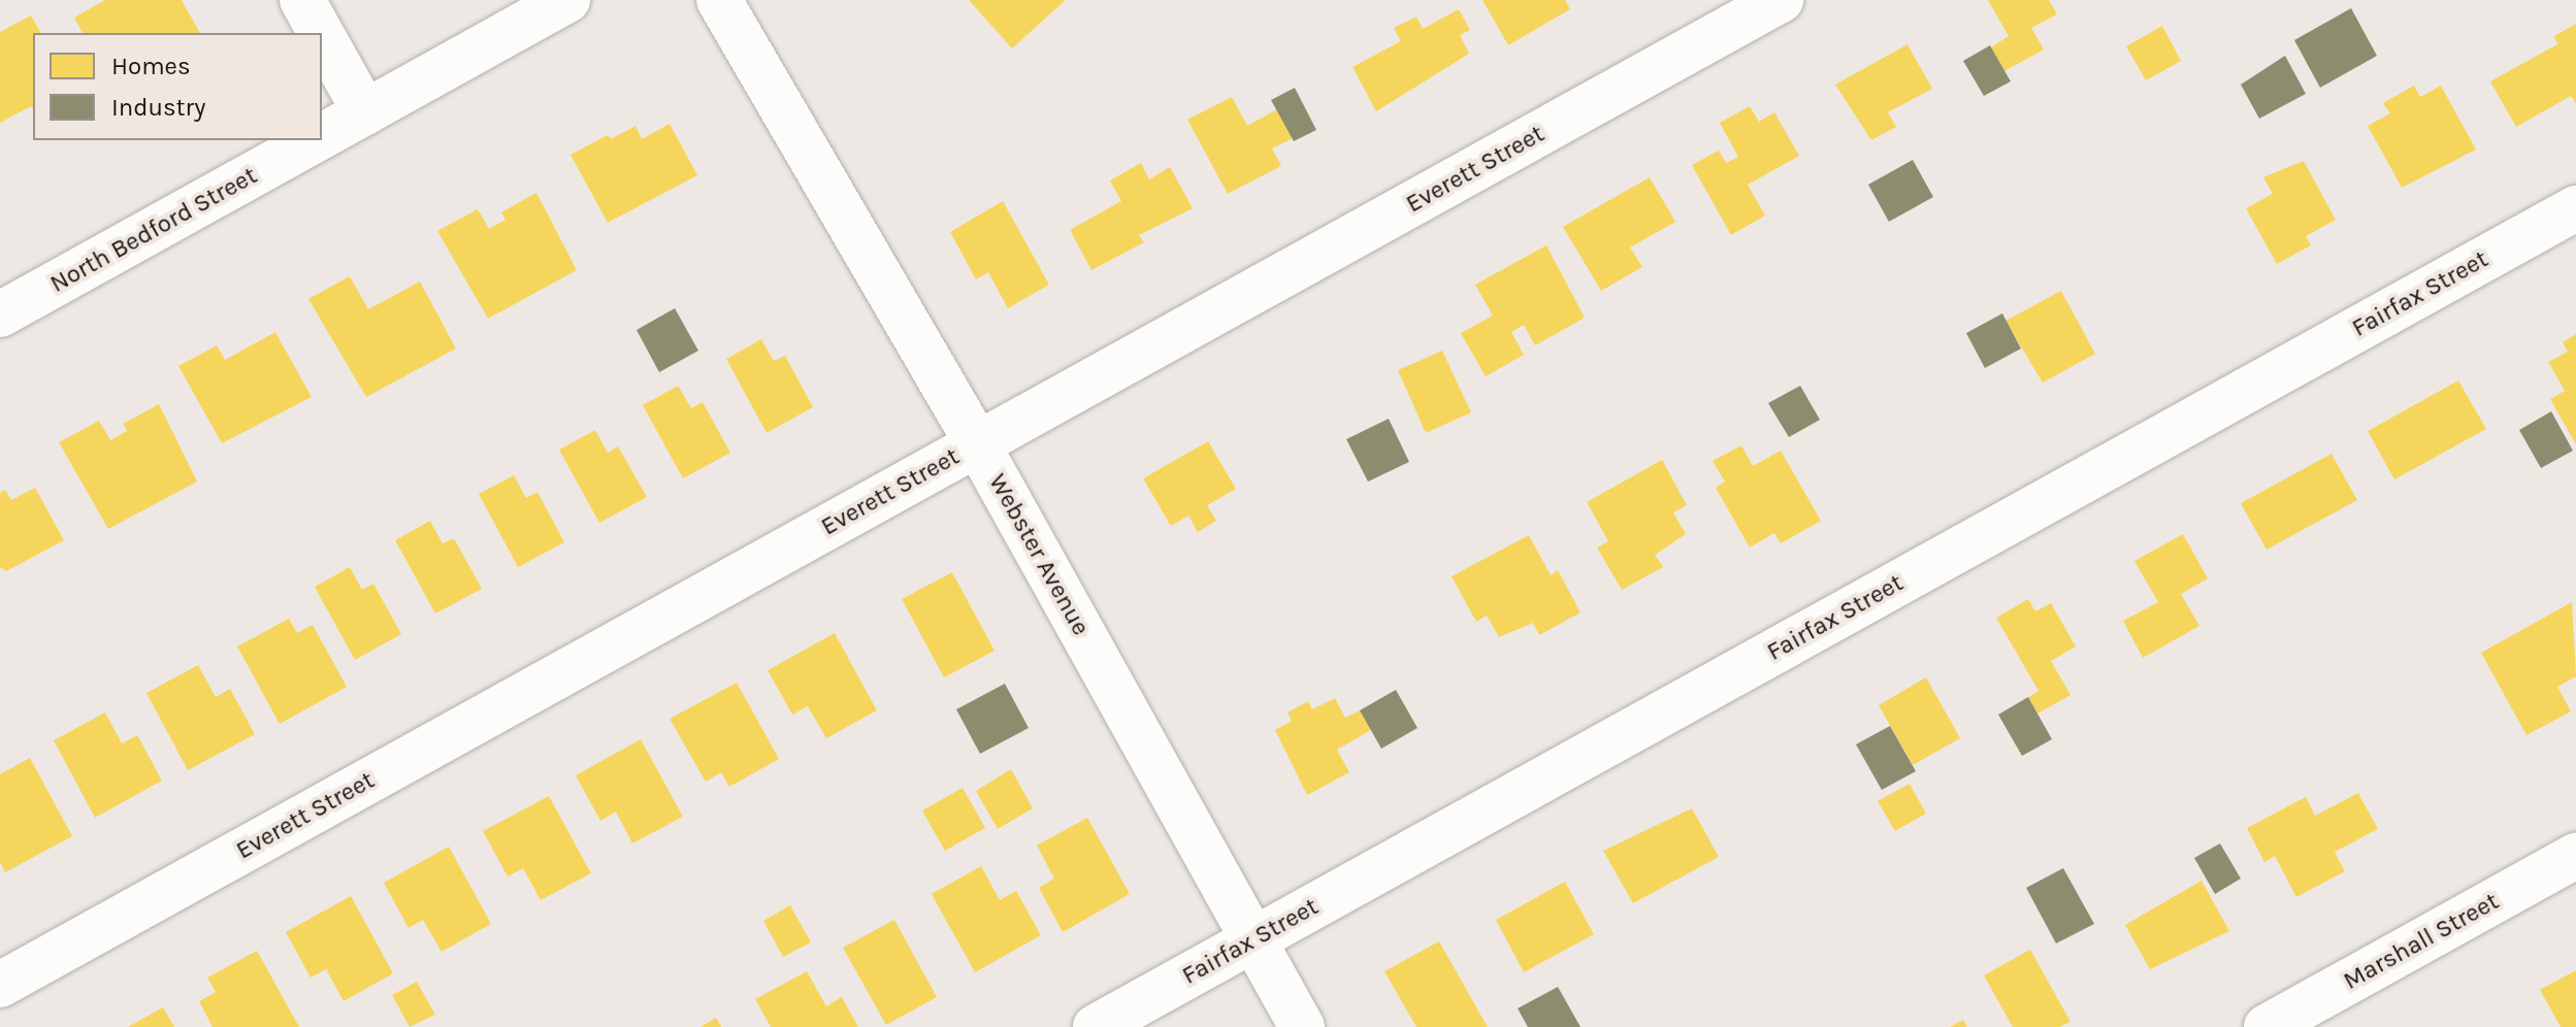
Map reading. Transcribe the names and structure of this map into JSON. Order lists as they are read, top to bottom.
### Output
{
  "streets": {
    "street": [
      "Everett Street",
      "North Bedford Street",
      "Fairfax Street",
      "Webster Avenue",
      "Marshall Street"
    ]
  },
  "crossings": [
    ["Everett Street", "Webster Avenue"],
    ["Fairfax Street", "Webster Avenue"]
  ],
  "legend": ["Homes", "Industry"]
}
